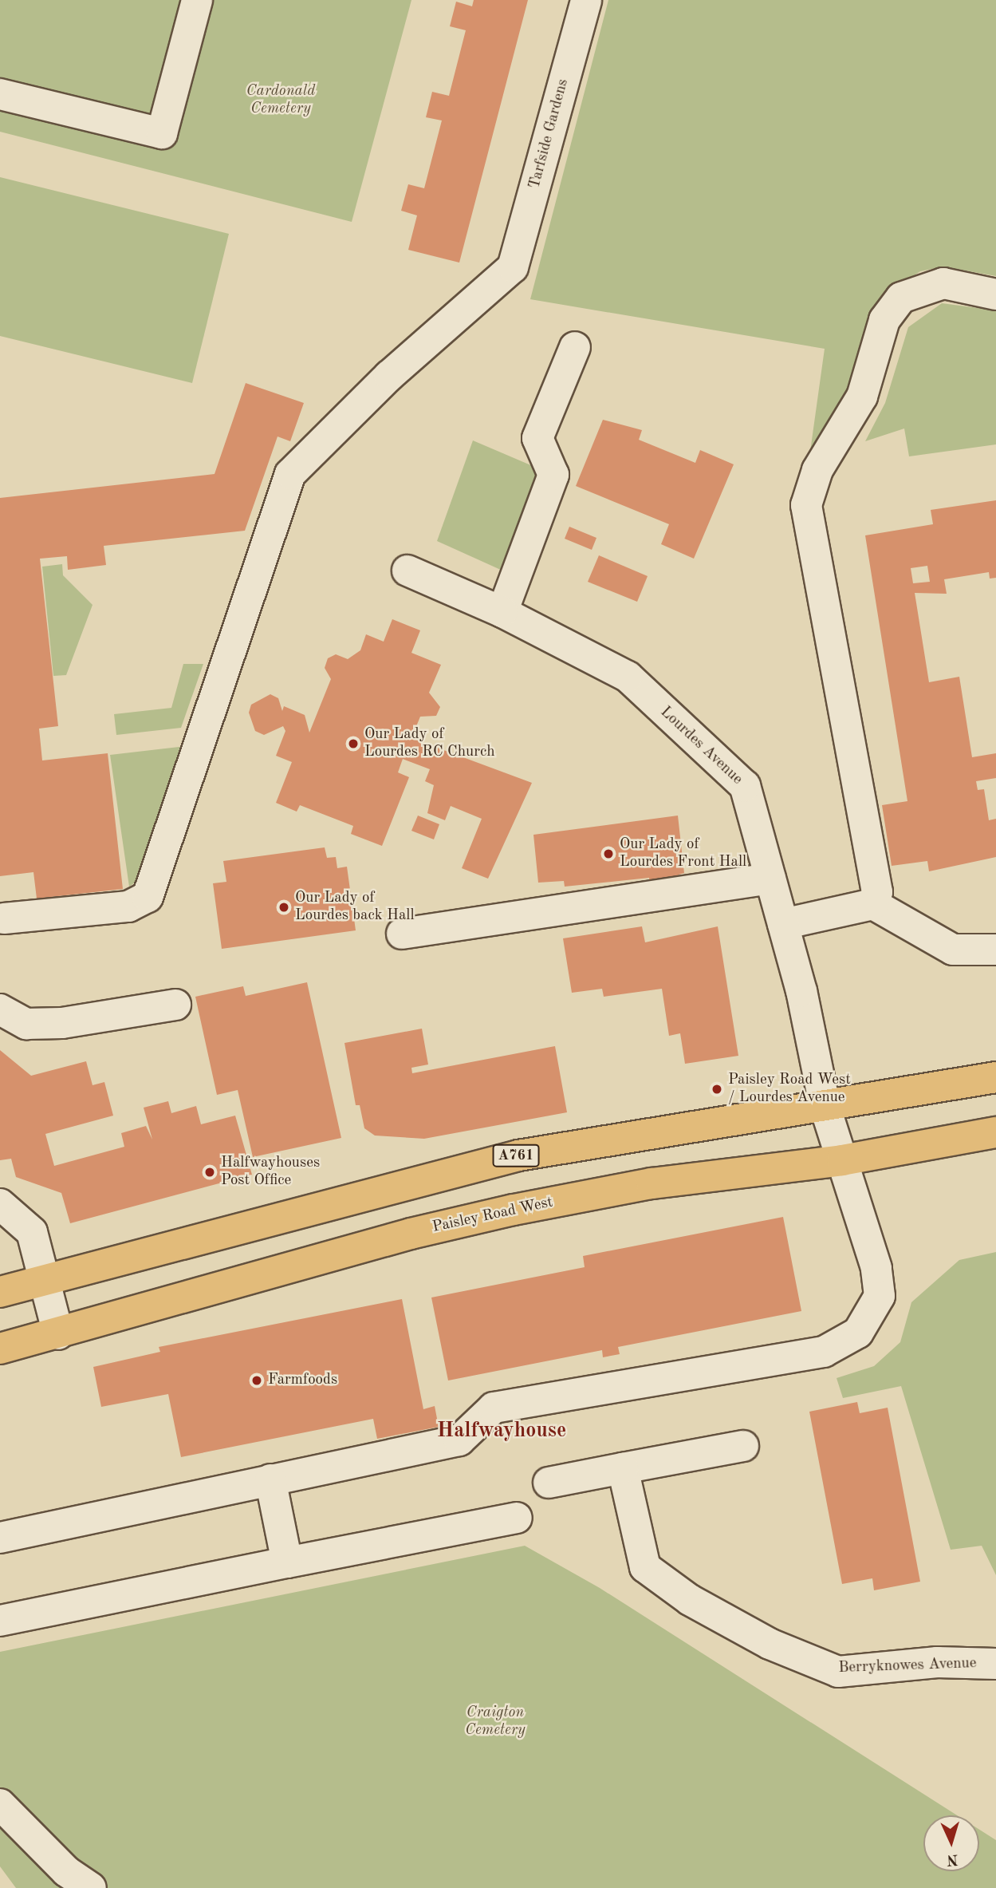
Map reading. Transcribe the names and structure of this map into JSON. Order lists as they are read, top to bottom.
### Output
{
  "streets": {
    "main road": ["A761", "Paisley Road West"],
    "street": ["Tarfside Gardens", "Lourdes Avenue", "Berryknowes Avenue"]
  },
  "crossings": [
    ["Lourdes Avenue", "A761"],
    ["Lourdes Avenue", "Paisley Road West"]
  ],
  "districts": ["Halfwayhouse"],
  "parks": ["Cardonald Cemetery", "Craigton Cemetery"],
  "places": [
    "Our Lady of Lourdes RC Church",
    "Our Lady of Lourdes Front Hall",
    "Our Lady of Lourdes back Hall",
    "Paisley Road West / Lourdes Avenue",
    "Halfwayhouses Post Office",
    "Farmfoods"
  ],
  "north": "bottom"
}
